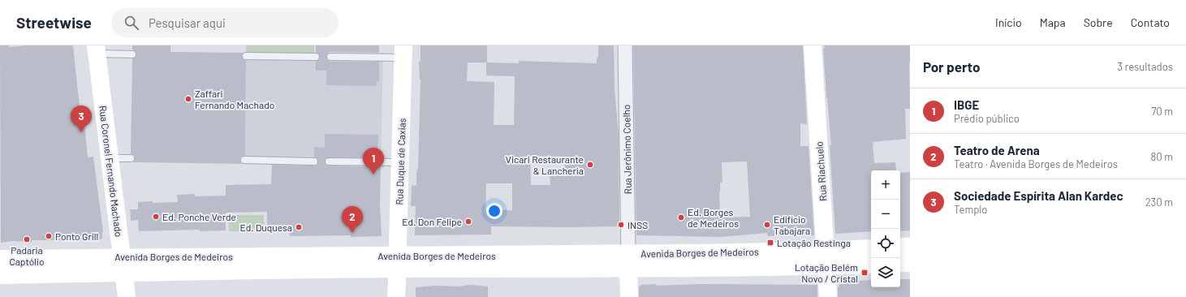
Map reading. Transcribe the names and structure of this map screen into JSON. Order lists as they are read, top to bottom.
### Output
{
  "streets": {
    "main road": [
      "Rua Jerônimo Coelho",
      "Rua Duque de Caxias",
      "Rua Coronel Fernando Machado",
      "Rua Riachuelo",
      "Avenida Borges de Medeiros"
    ]
  },
  "crossings": [
    ["Rua Jerônimo Coelho", "Avenida Borges de Medeiros"],
    ["Rua Coronel Fernando Machado", "Avenida Borges de Medeiros"],
    ["Rua Riachuelo", "Avenida Borges de Medeiros"]
  ],
  "places": {
    "other": [
      "Zaffari Fernando Machado",
      "Vicari Restaurante & Lancheria",
      "Ed. Ponche Verde",
      "Ed. Borges de Medeiros",
      "Ed. Don Felipe",
      "INSS",
      "Edifício Tabajara",
      "Ed. Duquesa",
      "Ponto Grill",
      "Padaria Captólio"
    ],
    "transit": ["Lotação Restinga", "Lotação Belém Novo / Cristal"]
  },
  "page": {
    "header": "Streetwise",
    "search": "Pesquisar aqui",
    "nav": [
      "Início",
      "Mapa",
      "Sobre",
      "Contato"
    ],
    "heading": ["Por perto", "3 resultados"],
    "list": [
      {
        "mark": "1",
        "name": "IBGE",
        "note": "Prédio público",
        "value": "70 m"
      },
      {
        "mark": "2",
        "name": "Teatro de Arena",
        "note": "Teatro · Avenida Borges de Medeiros",
        "value": "80 m"
      },
      {
        "mark": "3",
        "name": "Sociedade Espírita Alan Kardec",
        "note": "Templo",
        "value": "230 m"
      }
    ],
    "pins": ["3", "1", "2"],
    "map_buttons": ["+", "−"]
  }
}
